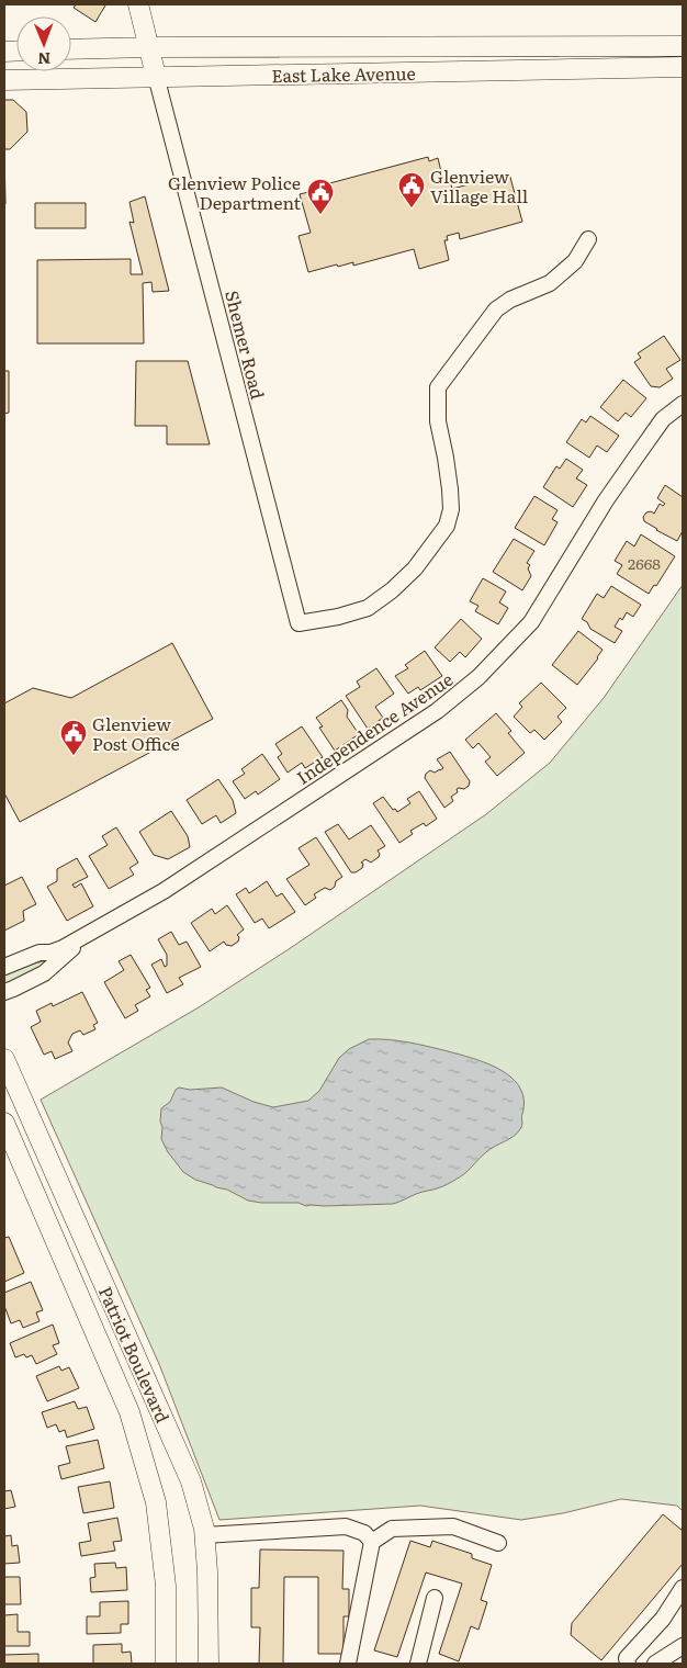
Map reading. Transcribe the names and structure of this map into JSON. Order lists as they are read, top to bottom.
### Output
{
  "streets": {
    "main road": ["East Lake Avenue", "Patriot Boulevard"],
    "street": ["Shemer Road", "Independence Avenue"]
  },
  "crossings": [
    ["East Lake Avenue", "Shemer Road"]
  ],
  "places": {
    "public building": ["Glenview Village Hall", "Glenview Police Department", "Glenview Post Office"]
  },
  "house_numbers": ["2668"],
  "north": "bottom"
}
